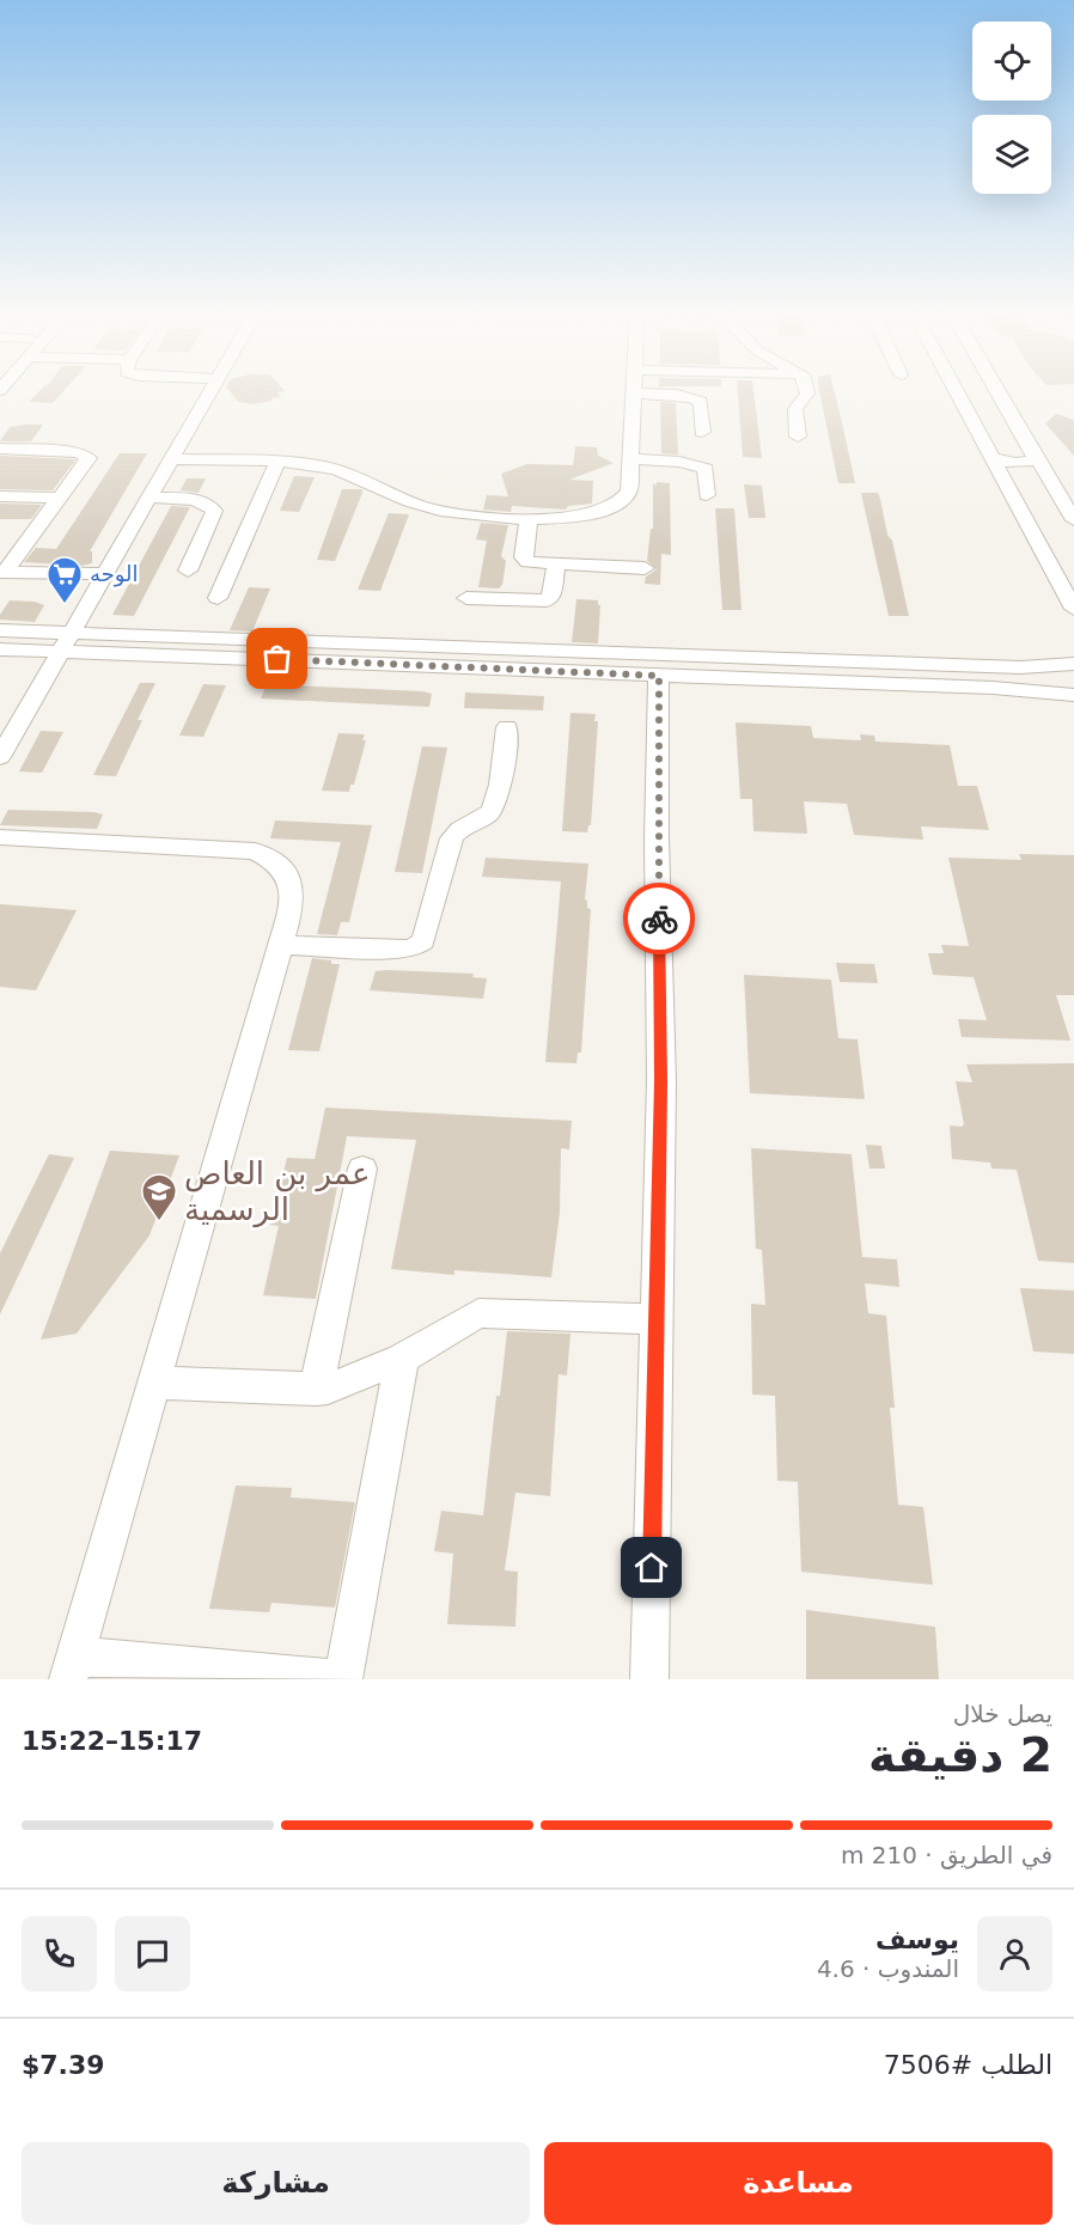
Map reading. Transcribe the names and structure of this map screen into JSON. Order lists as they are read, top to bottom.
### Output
{
  "places": {
    "supermarket": ["الوحه"],
    "school or university": ["عمر بن العاص الرسمية"]
  },
  "page": {
    "heading": ["2 دقيقة", "يصل خلال", "15:17–15:22"],
    "panel": [
      "يوسف",
      "المندوب · 4.6",
      "الطلب #7506",
      "$7.39"
    ],
    "bar": "في الطريق · 210 m",
    "buttons": ["مساعدة", "مشاركة"]
  }
}
